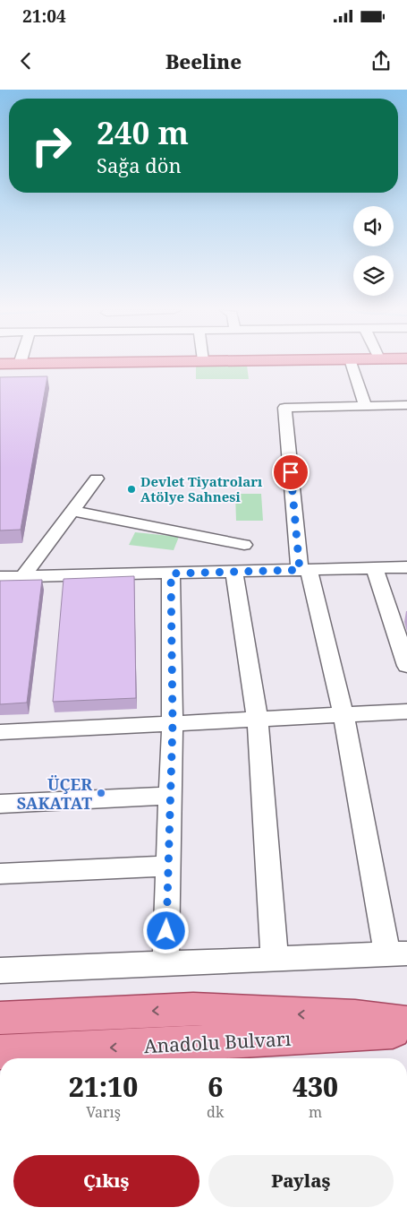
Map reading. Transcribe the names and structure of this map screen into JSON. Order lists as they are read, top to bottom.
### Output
{
  "streets": {
    "main road": ["Anadolu Bulvarı"]
  },
  "places": ["Devlet Tiyatroları Atölye Sahnesi", "ÜÇER SAKATAT"],
  "page": {
    "status": "21:04",
    "header": "Beeline",
    "turn": ["240 m", "Sağa dön"],
    "eta": [
      "21:10",
      "Varış",
      "6",
      "dk",
      "430",
      "m"
    ],
    "buttons": ["Çıkış", "Paylaş"]
  }
}
